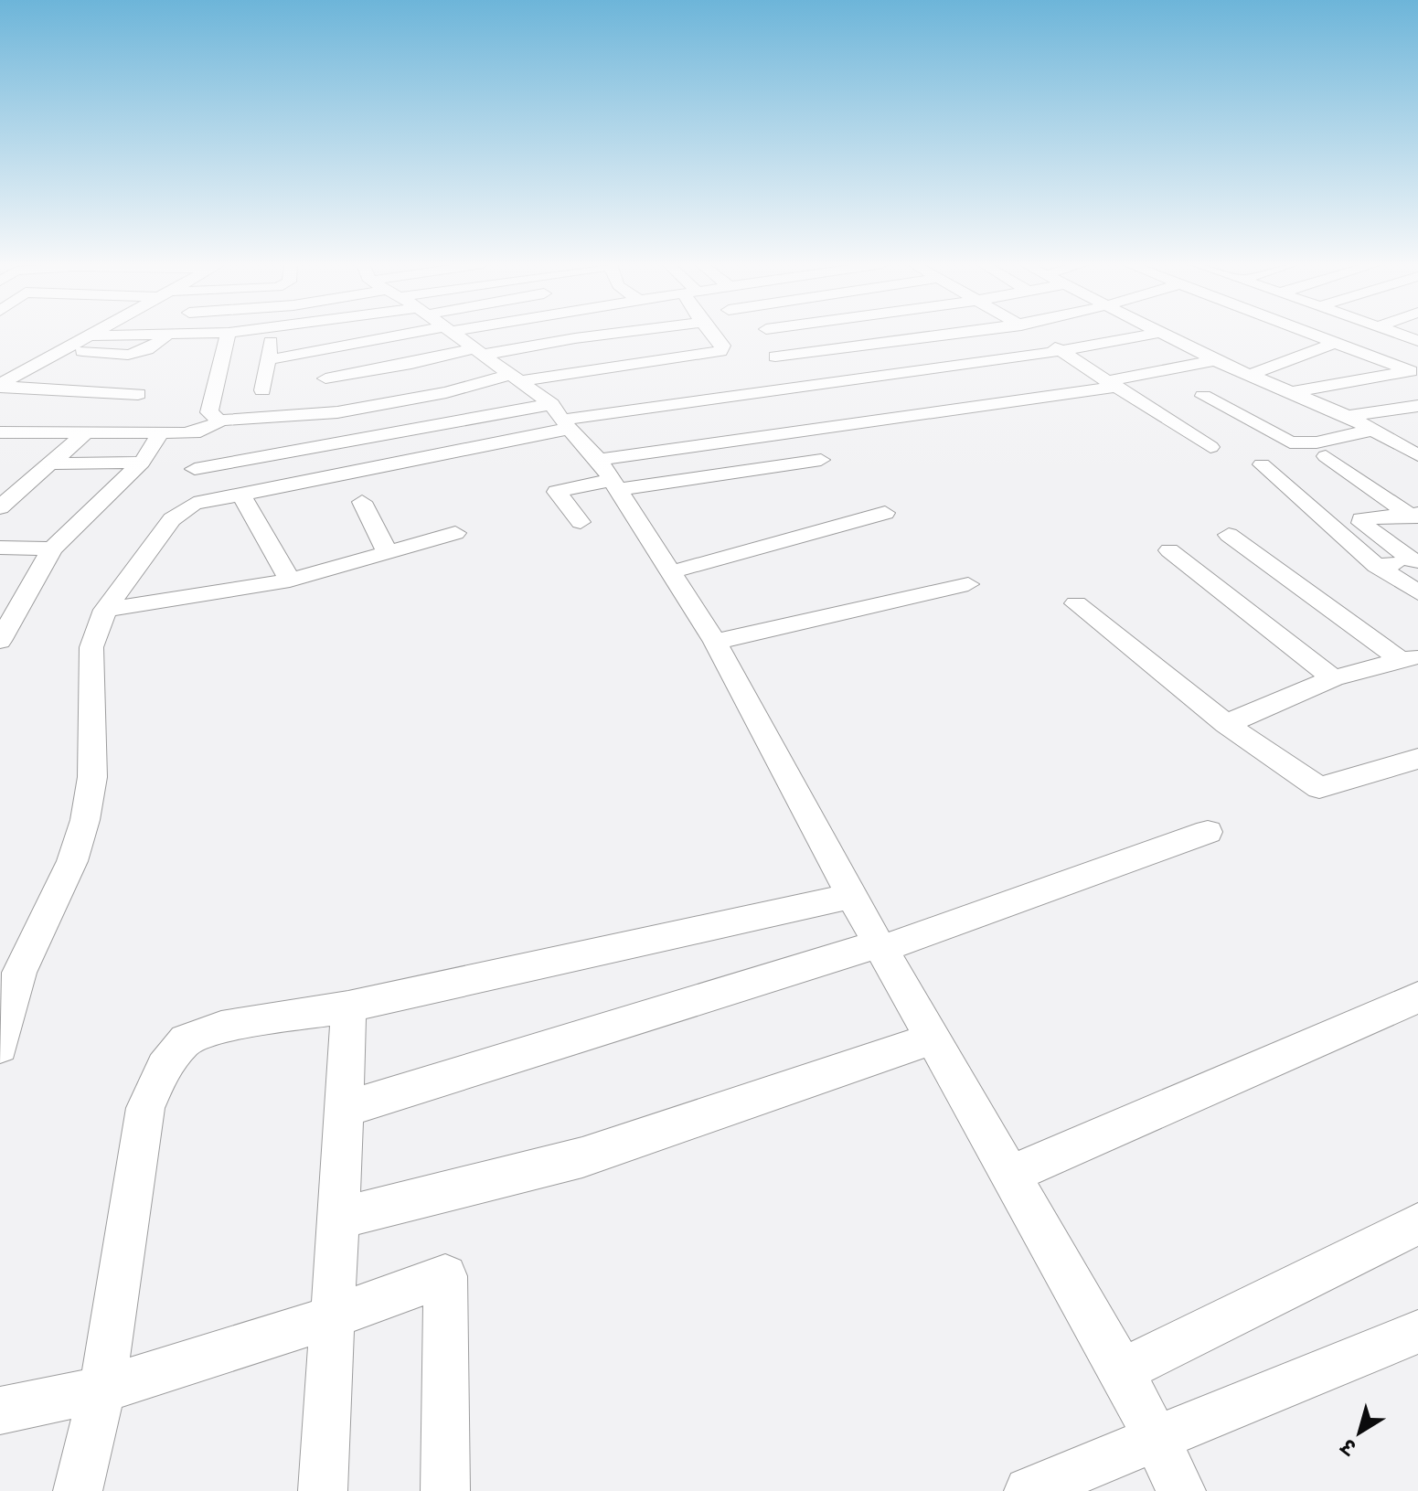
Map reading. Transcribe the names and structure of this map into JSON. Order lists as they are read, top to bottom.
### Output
{
  "north": "bottom left"
}
